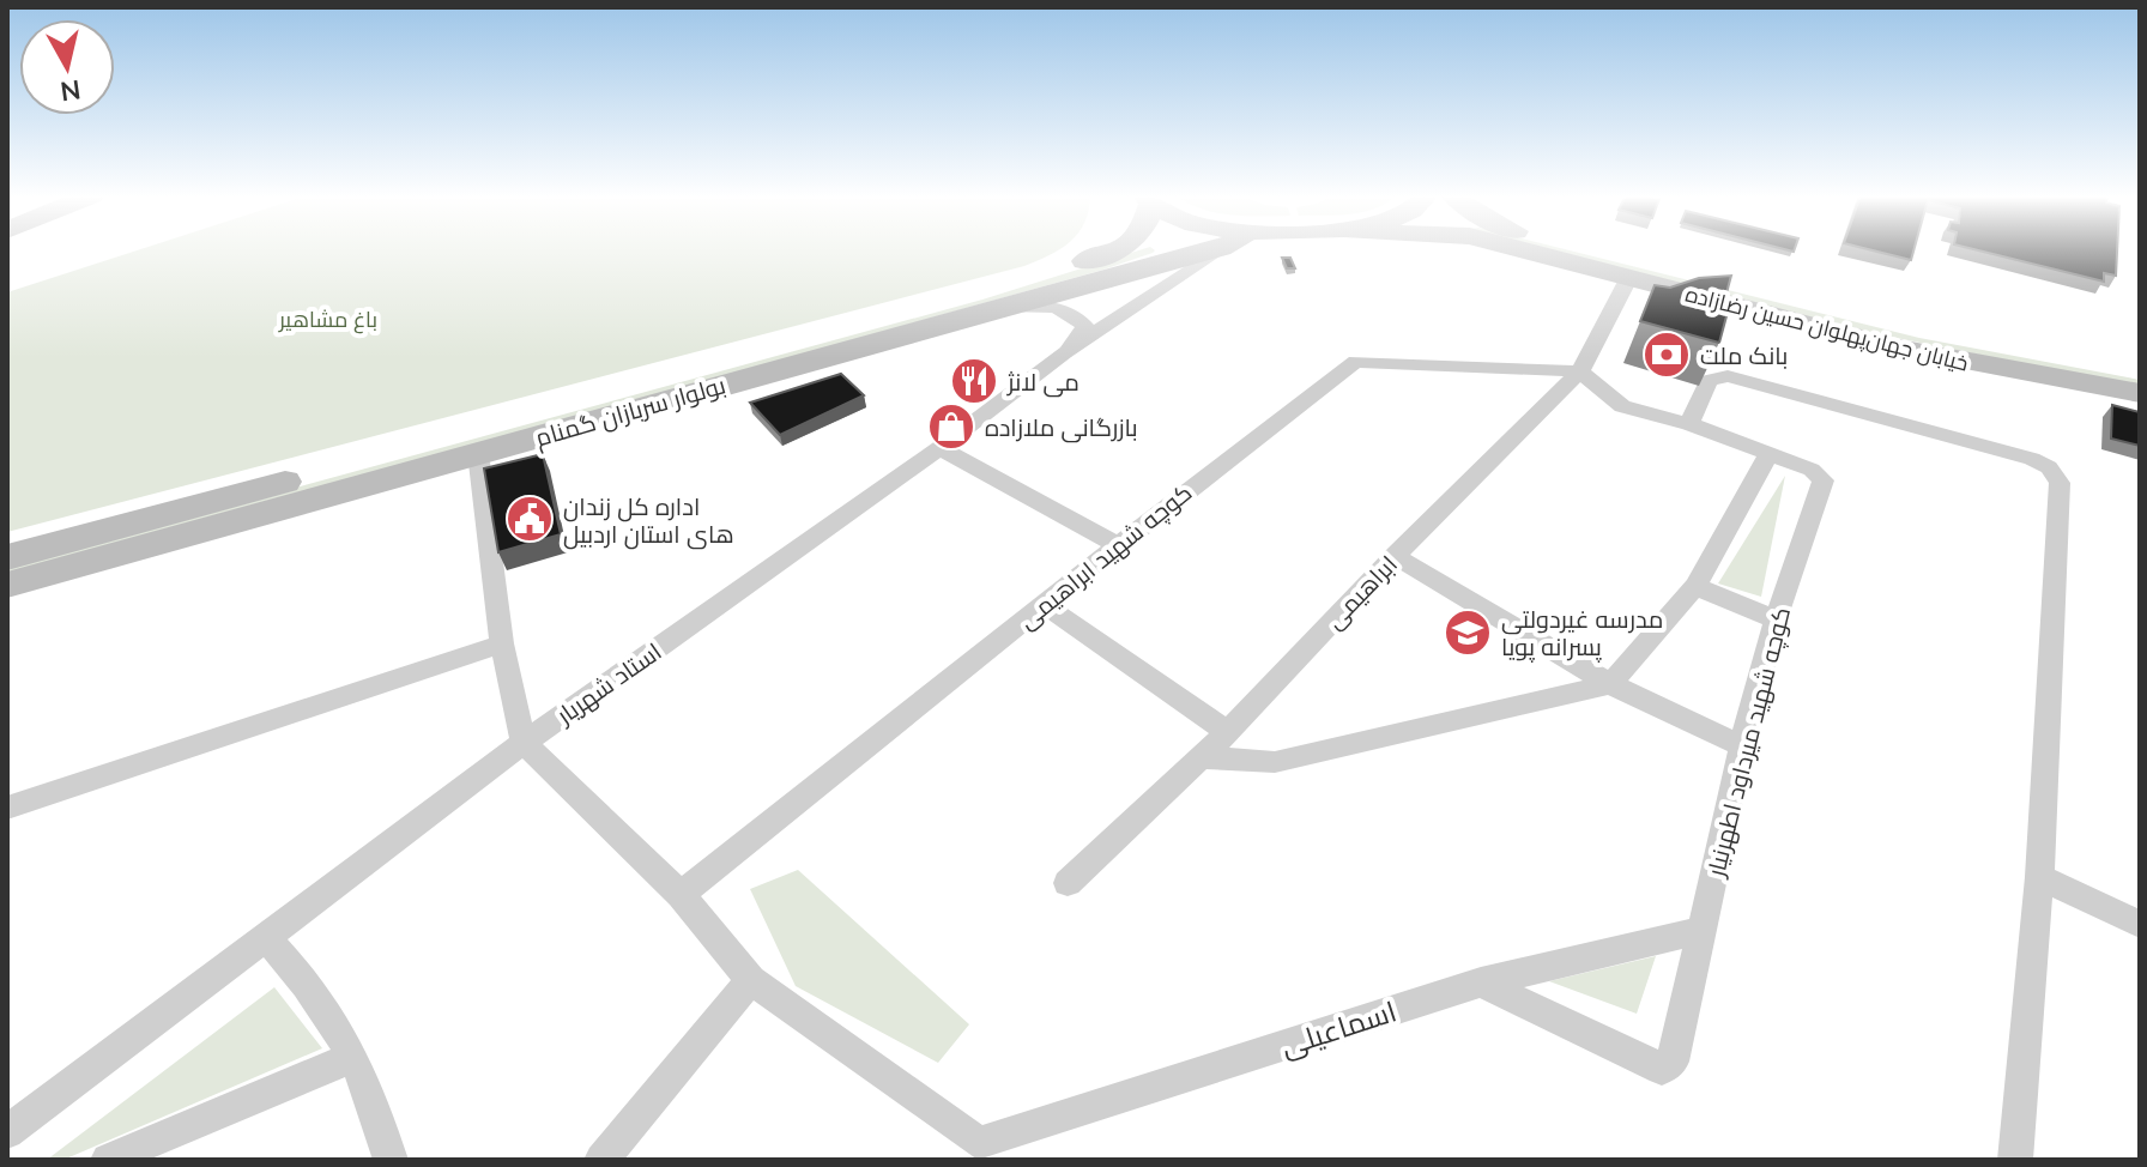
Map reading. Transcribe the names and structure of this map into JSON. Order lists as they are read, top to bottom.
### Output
{
  "streets": {
    "main road": ["خیابان جهان‌پهلوان حسین رضا‌زاده", "بولوار سربازان گمنام"],
    "street": [
      "کوچه شهید ابراهیمی",
      "ابراهیمی",
      "استاد شهریار",
      "کوچه شهید میرداود اطهرنیار",
      "اسماعیلی"
    ]
  },
  "crossings": [
    ["خیابان جهان‌پهلوان حسین رضا‌زاده", "ابراهیمی"],
    ["کوچه شهید ابراهیمی", "ابراهیمی"],
    ["کوچه شهید ابراهیمی", "کوچه شهید میرداود اطهرنیار"],
    ["ابراهیمی", "کوچه شهید میرداود اطهرنیار"],
    ["کوچه شهید میرداود اطهرنیار", "اسماعیلی"]
  ],
  "parks": ["باغ مشاهیر"],
  "places": {
    "bank": ["بانک ملت"],
    "restaurant": ["می لانژ"],
    "shop": ["بازرگانی ملازاده"],
    "public building": ["اداره کل زندان های استان اردبیل"],
    "school or university": ["مدرسه غیردولتی پسرانه پویا"]
  },
  "north": "bottom"
}
